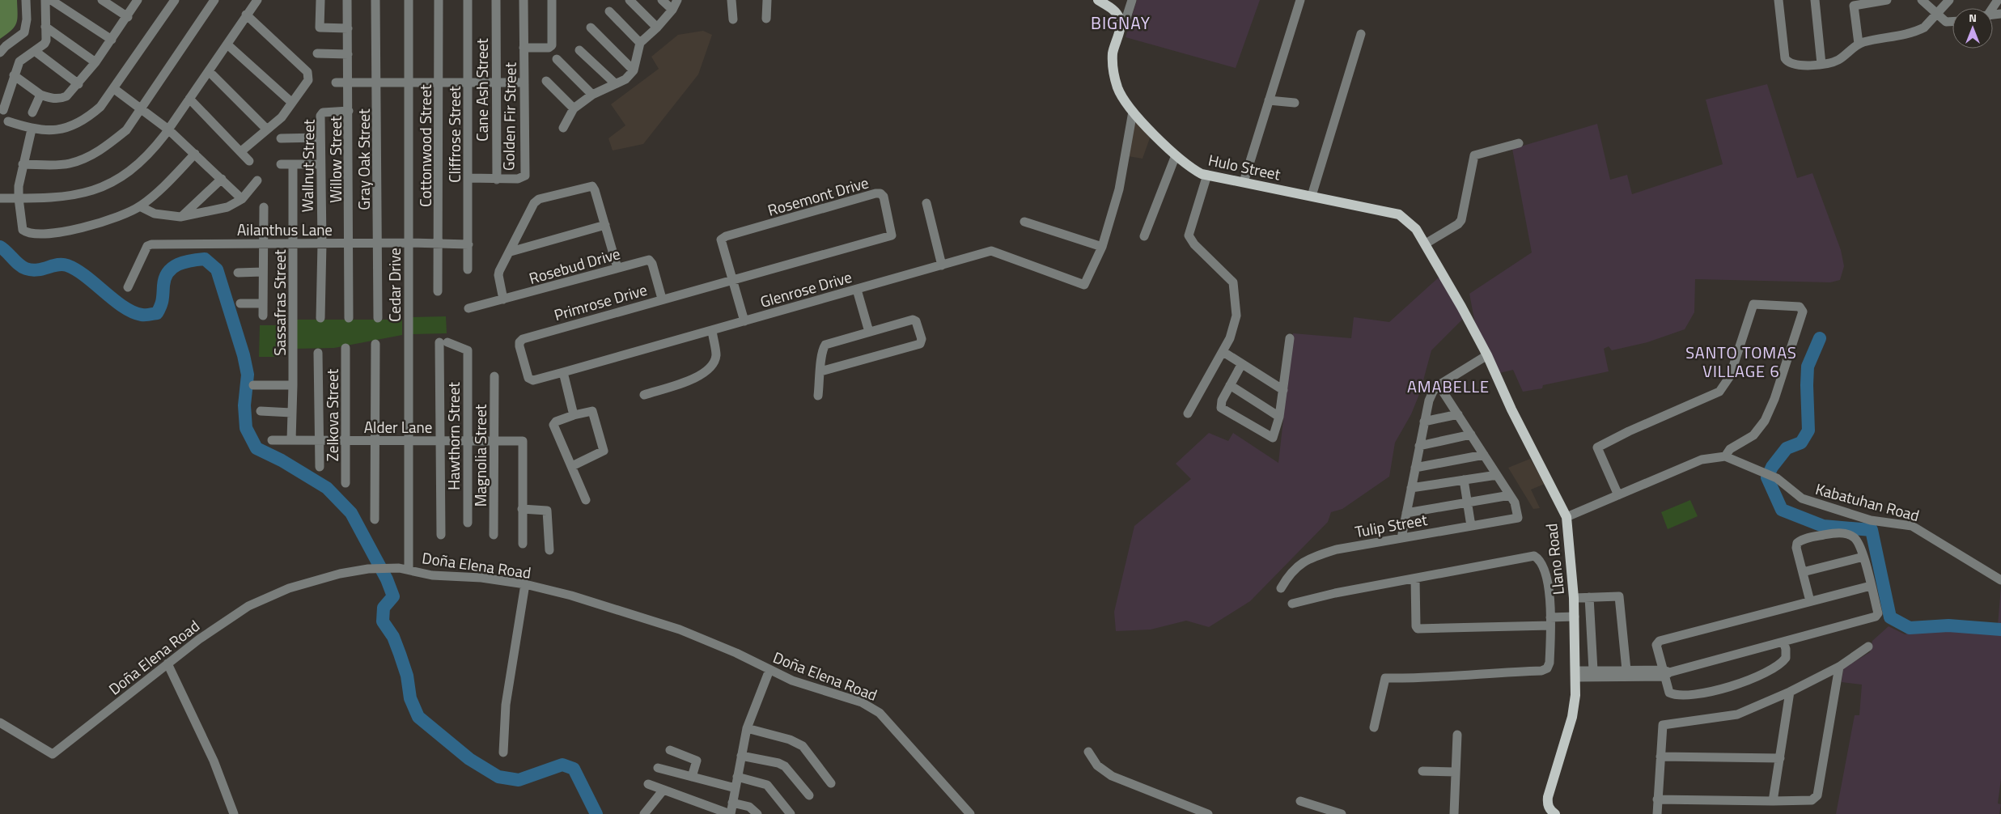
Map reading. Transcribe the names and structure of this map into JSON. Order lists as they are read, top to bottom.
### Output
{
  "streets": {
    "main road": ["Hulo Street", "Llano Road"],
    "street": [
      "Cane Ash Street",
      "Golden Fir Street",
      "Cliffrose Street",
      "Cottonwood Street",
      "Willow Street",
      "Gray Oak Street",
      "Wallnut Street",
      "Rosemont Drive",
      "Ailanthus Lane",
      "Rosebud Drive",
      "Cedar Drive",
      "Glenrose Drive",
      "Primrose Drive",
      "Sassafras Street",
      "Zelkova Street",
      "Alder Lane",
      "Hawthorn Street",
      "Magnolia Street",
      "Kabatuhan Road",
      "Tulip Street",
      "Doña Elena Road"
    ]
  },
  "crossings": [
    ["Cane Ash Street", "Golden Fir Street"],
    ["Golden Fir Street", "Cliffrose Street"],
    ["Cliffrose Street", "Ailanthus Lane"],
    ["Cottonwood Street", "Ailanthus Lane"],
    ["Willow Street", "Wallnut Street"],
    ["Willow Street", "Ailanthus Lane"],
    ["Gray Oak Street", "Ailanthus Lane"],
    ["Wallnut Street", "Ailanthus Lane"],
    ["Hulo Street", "Llano Road"],
    ["Rosemont Drive", "Primrose Drive"],
    ["Ailanthus Lane", "Cedar Drive"],
    ["Ailanthus Lane", "Sassafras Street"],
    ["Rosebud Drive", "Primrose Drive"],
    ["Cedar Drive", "Alder Lane"],
    ["Cedar Drive", "Doña Elena Road"],
    ["Glenrose Drive", "Primrose Drive"],
    ["Sassafras Street", "Alder Lane"],
    ["Zelkova Street", "Alder Lane"],
    ["Alder Lane", "Hawthorn Street"],
    ["Alder Lane", "Magnolia Street"]
  ],
  "districts": ["BIGNAY", "SANTO TOMAS VILLAGE 6", "AMABELLE"],
  "north": "top"
}
